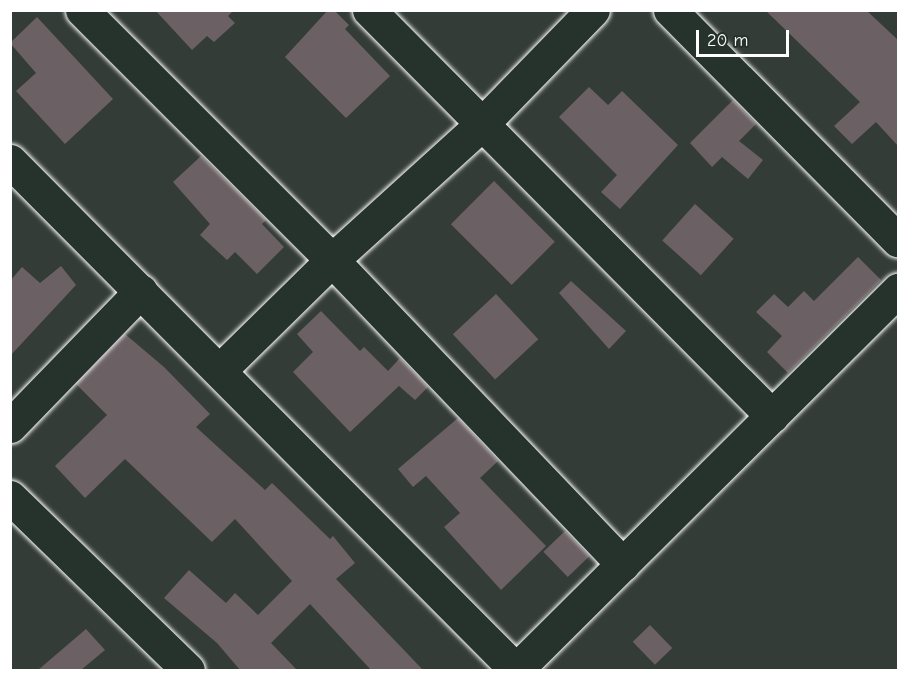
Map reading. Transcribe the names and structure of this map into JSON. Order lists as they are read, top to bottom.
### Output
{
  "scale_bar": "20 m"
}
